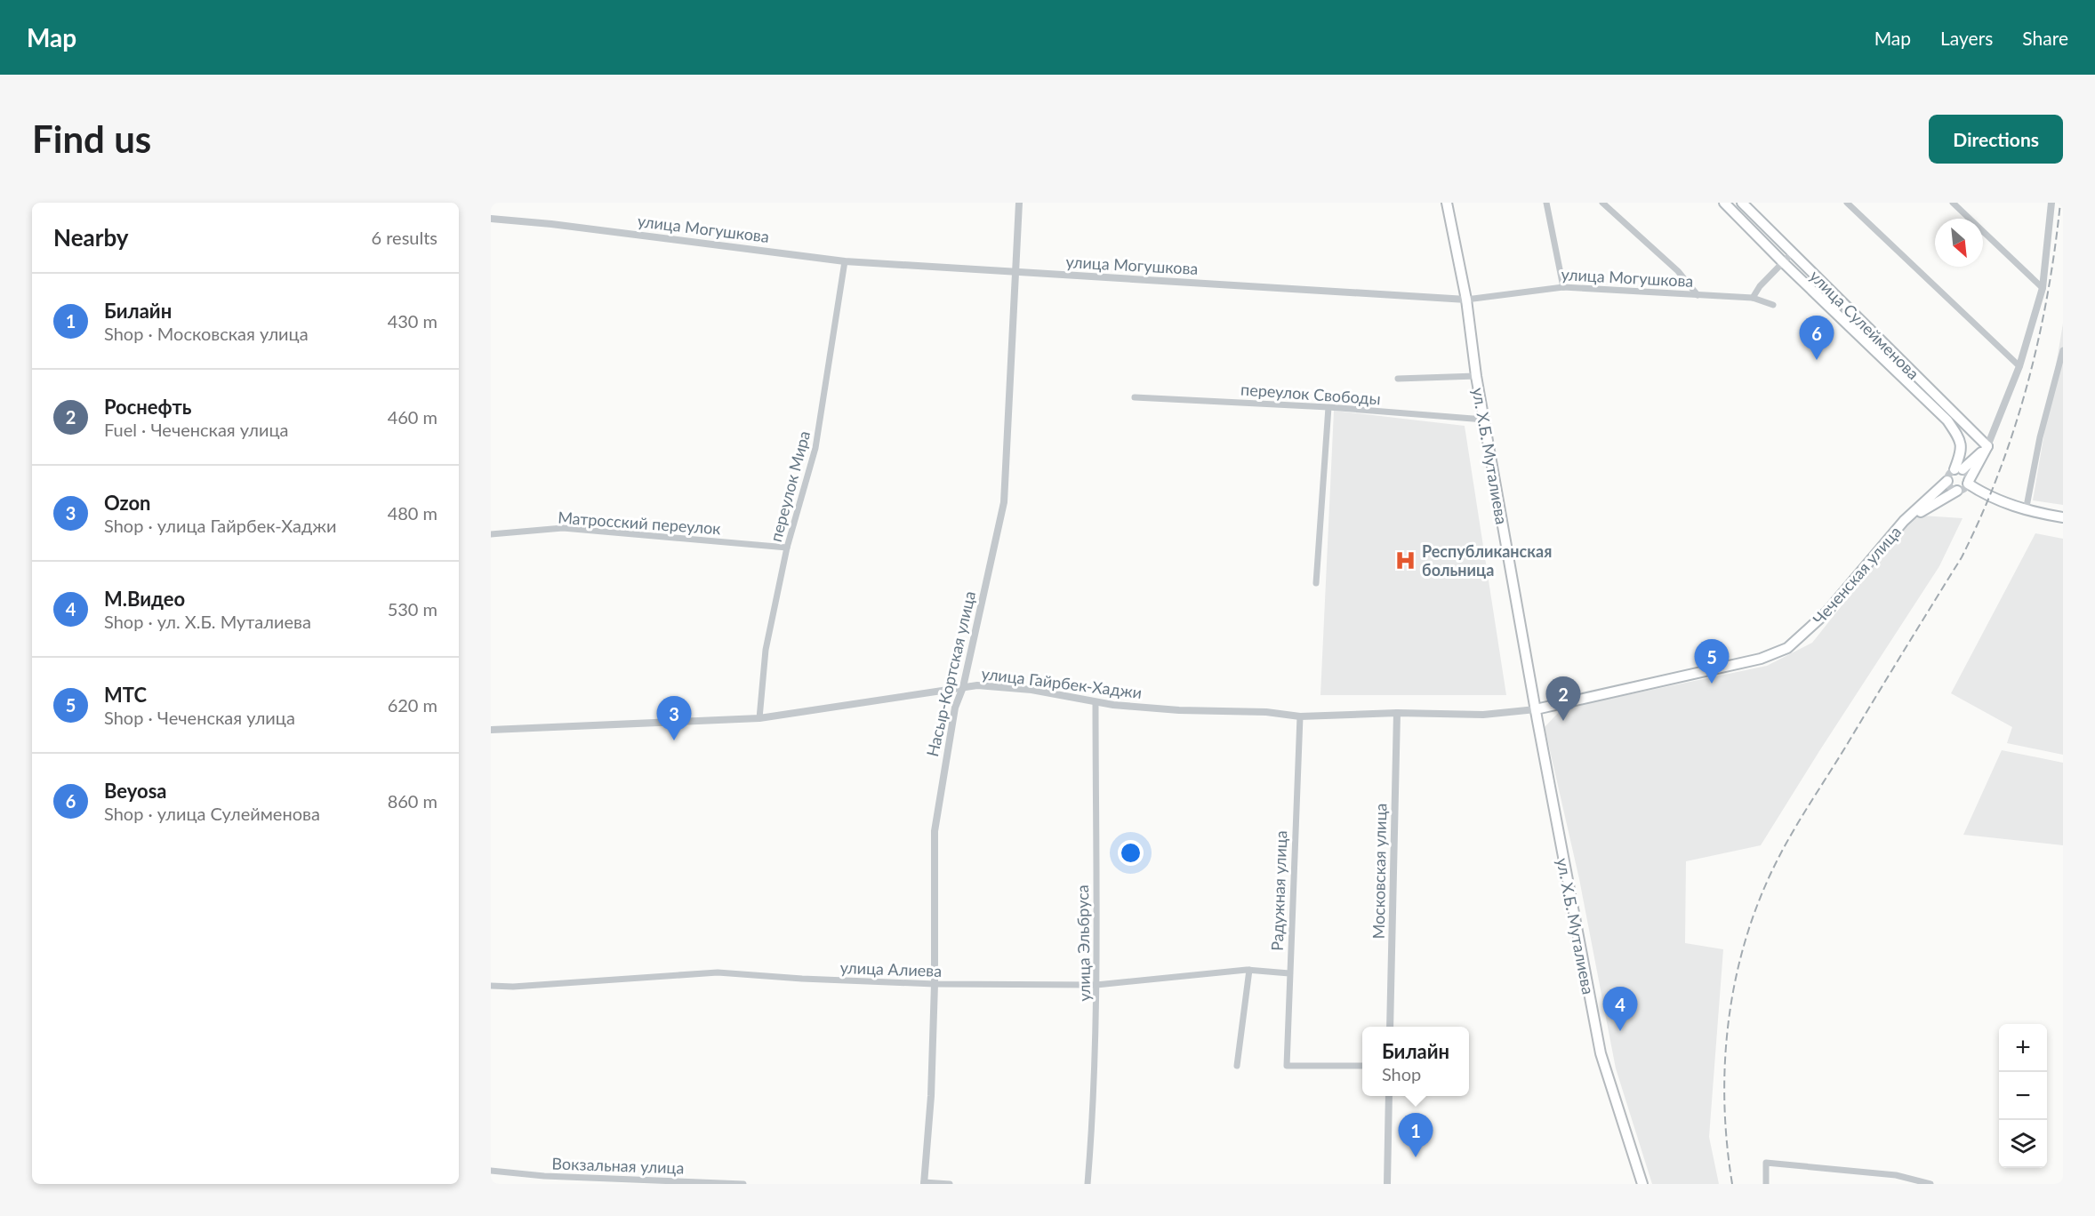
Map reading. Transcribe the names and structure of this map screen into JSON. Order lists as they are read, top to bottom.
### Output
{
  "streets": {
    "main road": ["улица Сулейменова", "ул. Х.Б. Муталиева", "Чеченская улица"],
    "street": [
      "улица Могушкова",
      "переулок Свободы",
      "переулок Мира",
      "Матросский переулок",
      "Насыр-Кортская улица",
      "улица Гайрбек-Хаджи",
      "Московская улица",
      "Радужная улица",
      "улица Эльбруса",
      "улица Алиева",
      "Вокзальная улица"
    ]
  },
  "crossings": [
    ["улица Могушкова", "ул. Х.Б. Муталиева"],
    ["улица Могушкова", "переулок Мира"],
    ["улица Могушкова", "Насыр-Кортская улица"],
    ["переулок Свободы", "ул. Х.Б. Муталиева"],
    ["ул. Х.Б. Муталиева", "Чеченская улица"],
    ["ул. Х.Б. Муталиева", "улица Гайрбек-Хаджи"],
    ["переулок Мира", "Матросский переулок"],
    ["переулок Мира", "улица Гайрбек-Хаджи"],
    ["Чеченская улица", "улица Гайрбек-Хаджи"],
    ["Насыр-Кортская улица", "улица Гайрбек-Хаджи"],
    ["Насыр-Кортская улица", "улица Алиева"],
    ["улица Гайрбек-Хаджи", "Московская улица"],
    ["улица Гайрбек-Хаджи", "Радужная улица"],
    ["улица Гайрбек-Хаджи", "улица Эльбруса"],
    ["Радужная улица", "улица Алиева"],
    ["улица Эльбруса", "улица Алиева"]
  ],
  "places": {
    "hospital": ["Республиканская больница"]
  },
  "north": "bottom right",
  "page": {
    "header": "Map",
    "nav": ["Map", "Layers", "Share"],
    "buttons": "Directions",
    "title": "Find us",
    "heading": ["Nearby", "6 results"],
    "list": [
      {
        "mark": "1",
        "name": "Билайн",
        "note": "Shop · Московская улица",
        "value": "430 m"
      },
      {
        "mark": "2",
        "name": "Роснефть",
        "note": "Fuel · Чеченская улица",
        "value": "460 m"
      },
      {
        "mark": "3",
        "name": "Ozon",
        "note": "Shop · улица Гайрбек-Хаджи",
        "value": "480 m"
      },
      {
        "mark": "4",
        "name": "М.Видео",
        "note": "Shop · ул. Х.Б. Муталиева",
        "value": "530 m"
      },
      {
        "mark": "5",
        "name": "МТС",
        "note": "Shop · Чеченская улица",
        "value": "620 m"
      },
      {
        "mark": "6",
        "name": "Beyosa",
        "note": "Shop · улица Сулейменова",
        "value": "860 m"
      }
    ],
    "pins": [
      "6",
      "5",
      "2",
      "3",
      "4",
      "1"
    ],
    "map_buttons": ["+", "−"],
    "popup": ["Билайн", "Shop"]
  }
}
